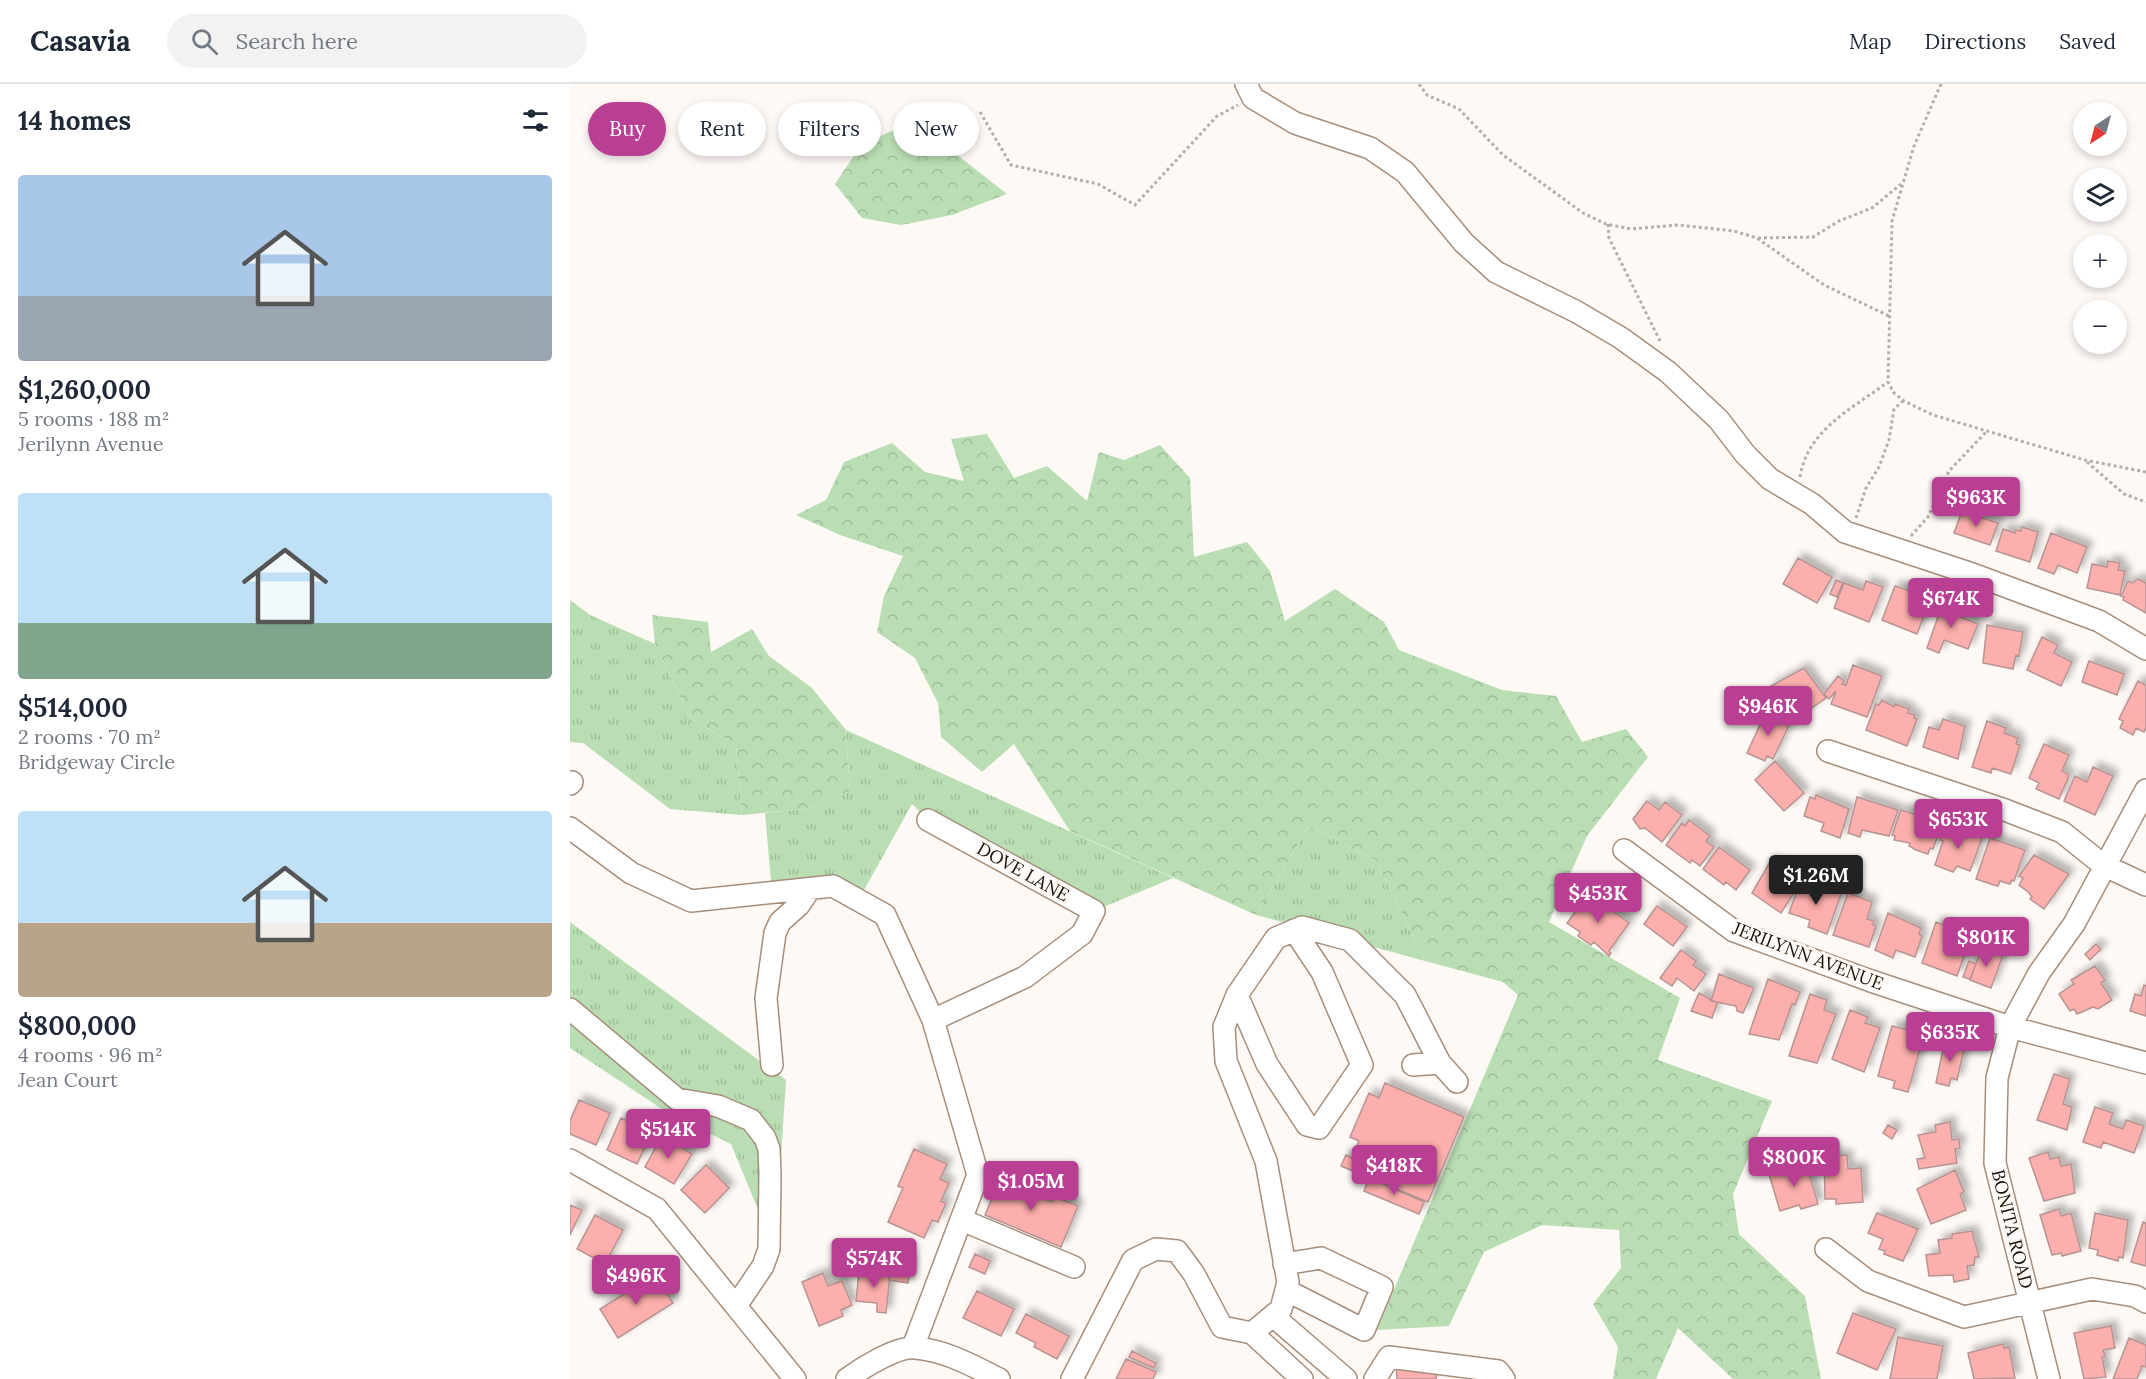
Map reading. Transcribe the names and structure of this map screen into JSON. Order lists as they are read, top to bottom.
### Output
{
  "streets": {
    "street": ["DOVE LANE", "JERILYNN AVENUE", "BONITA ROAD"]
  },
  "crossings": [
    ["JERILYNN AVENUE", "BONITA ROAD"]
  ],
  "north": "bottom left",
  "page": {
    "header": "Casavia",
    "search": "Search here",
    "nav": ["Map", "Directions", "Saved"],
    "heading": "14 homes",
    "map_buttons": ["+", "−"],
    "chip": [
      "Buy",
      "Rent",
      "Filters",
      "New"
    ],
    "list": [
      {
        "name": "$1,260,000",
        "note": "5 rooms · 188 m² · Jerilynn Avenue"
      },
      {
        "name": "$514,000",
        "note": "2 rooms · 70 m² · Bridgeway Circle"
      },
      {
        "name": "$800,000",
        "note": "4 rooms · 96 m² · Jean Court"
      }
    ],
    "price": [
      "$963K",
      "$674K",
      "$946K",
      "$653K",
      "$1.26M",
      "$453K",
      "$801K",
      "$635K",
      "$514K",
      "$800K",
      "$418K",
      "$1.05M",
      "$574K",
      "$496K"
    ]
  }
}
